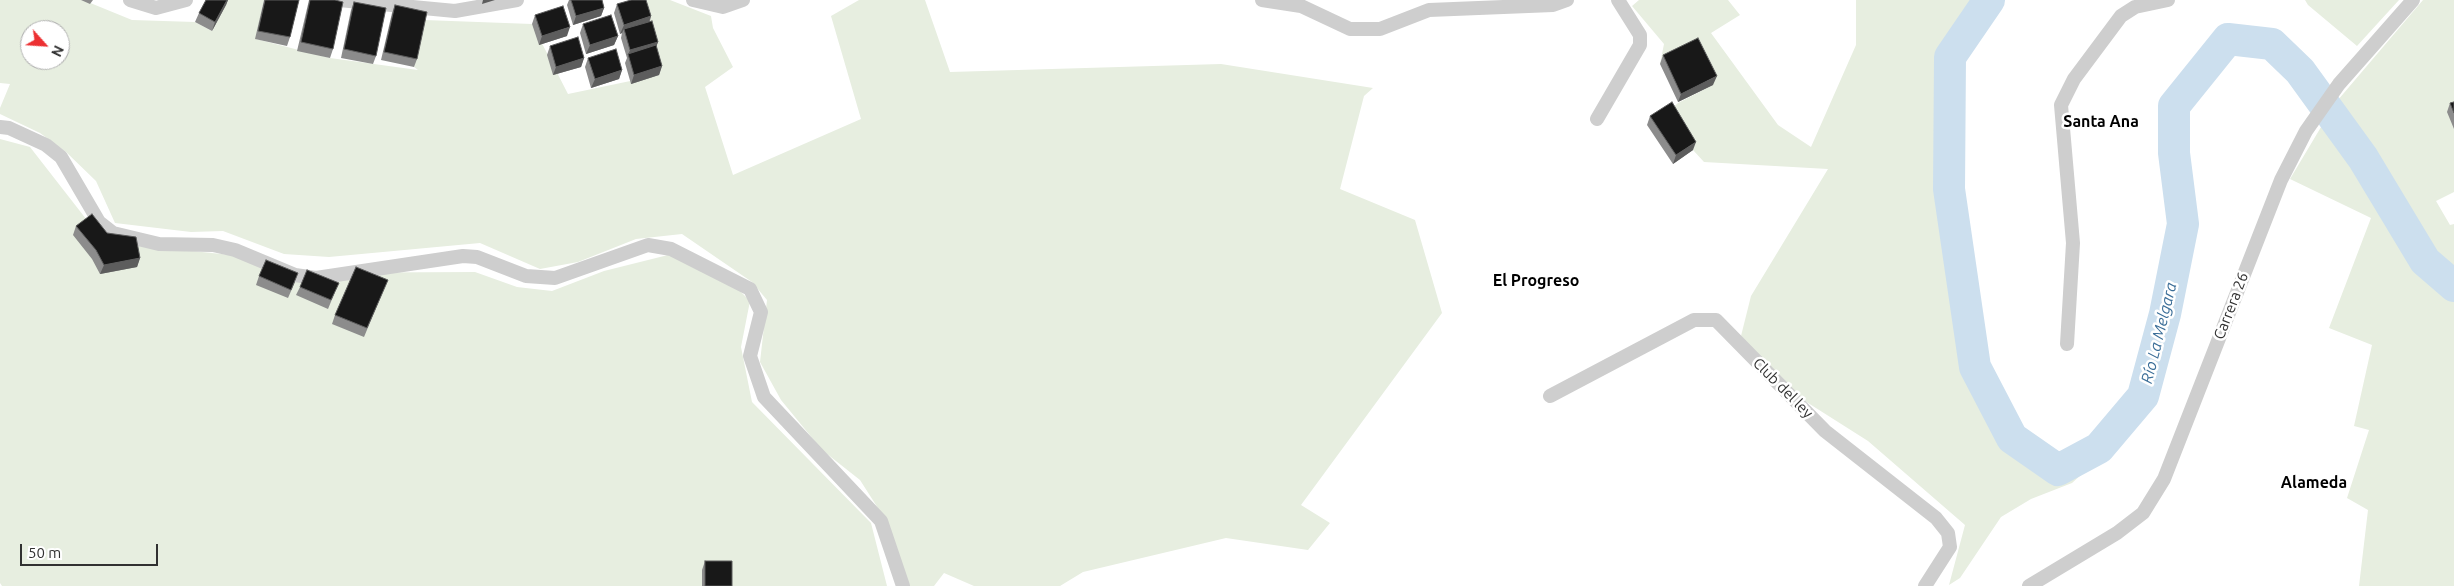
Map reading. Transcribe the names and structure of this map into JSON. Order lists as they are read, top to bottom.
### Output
{
  "streets": {
    "street": ["Carrera 26", "Club del ley"]
  },
  "districts": ["Santa Ana", "El Progreso", "Alameda"],
  "water": ["Río La Melgara"],
  "scale_bar": "50 m",
  "north": "bottom right"
}
